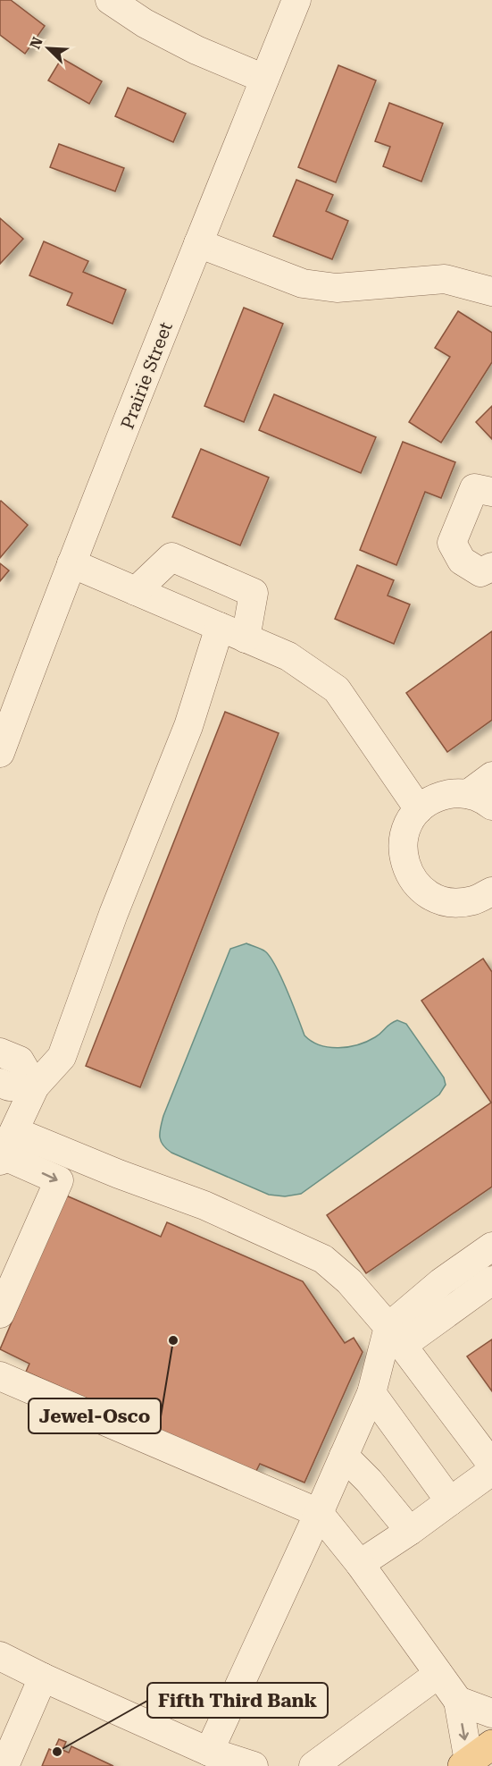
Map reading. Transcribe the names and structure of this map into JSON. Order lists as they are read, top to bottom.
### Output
{
  "streets": {
    "street": ["Prairie Street"]
  },
  "places": ["Jewel-Osco", "Fifth Third Bank"],
  "north": "top left"
}
